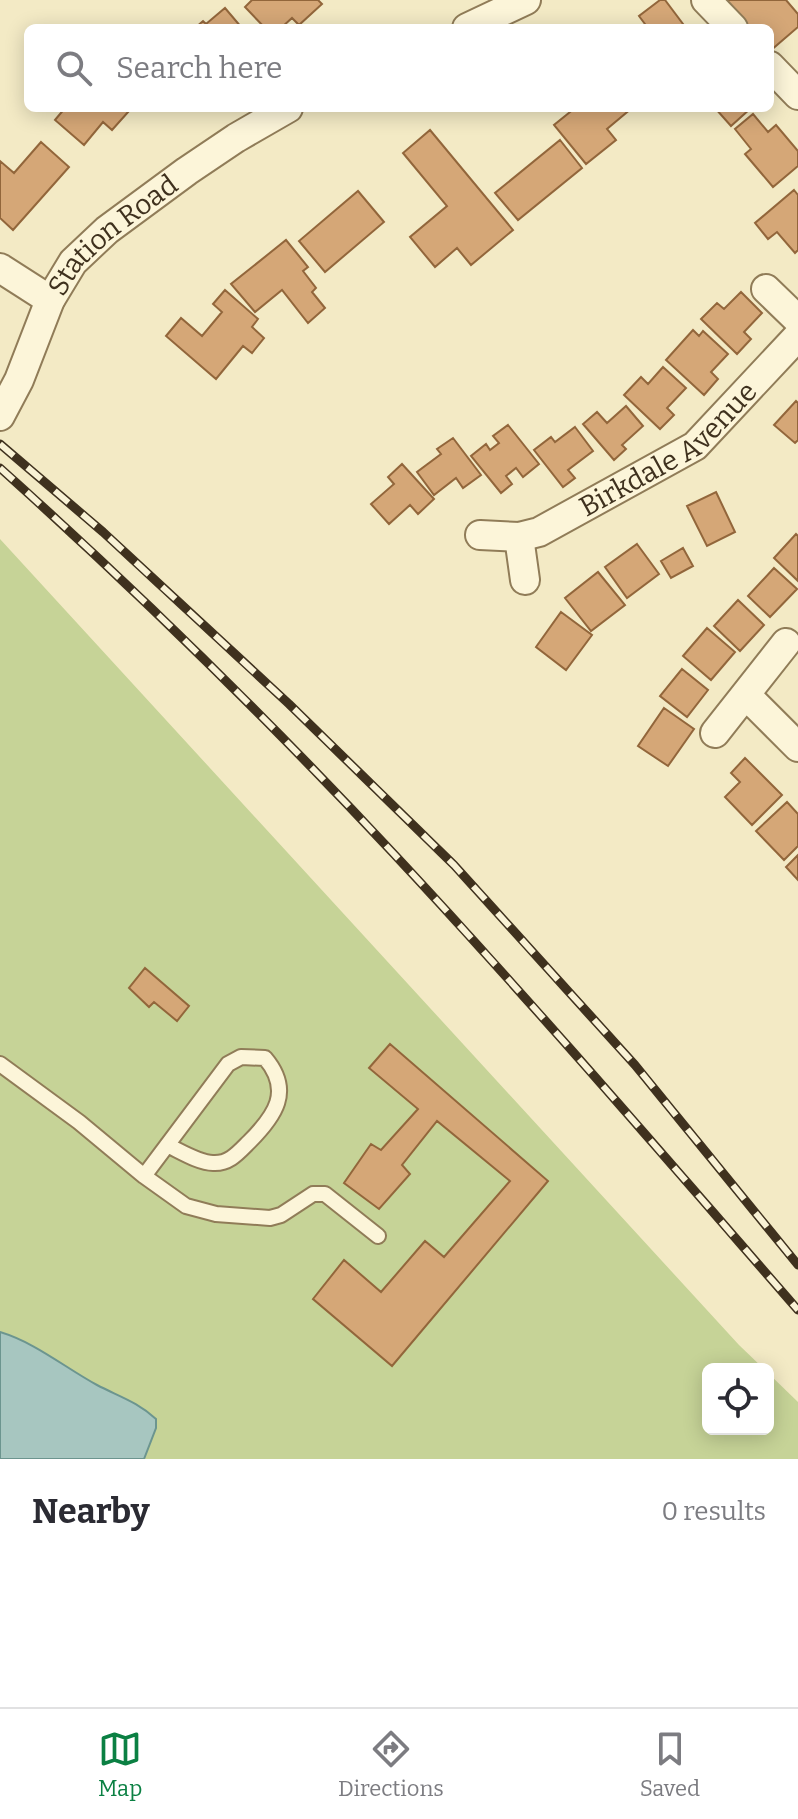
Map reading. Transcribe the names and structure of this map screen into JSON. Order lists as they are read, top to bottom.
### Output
{
  "streets": {
    "street": ["Station Road", "Birkdale Avenue"]
  },
  "page": {
    "search": "Search here",
    "heading": ["Nearby", "0 results"],
    "nav": ["Map", "Directions", "Saved"]
  }
}
